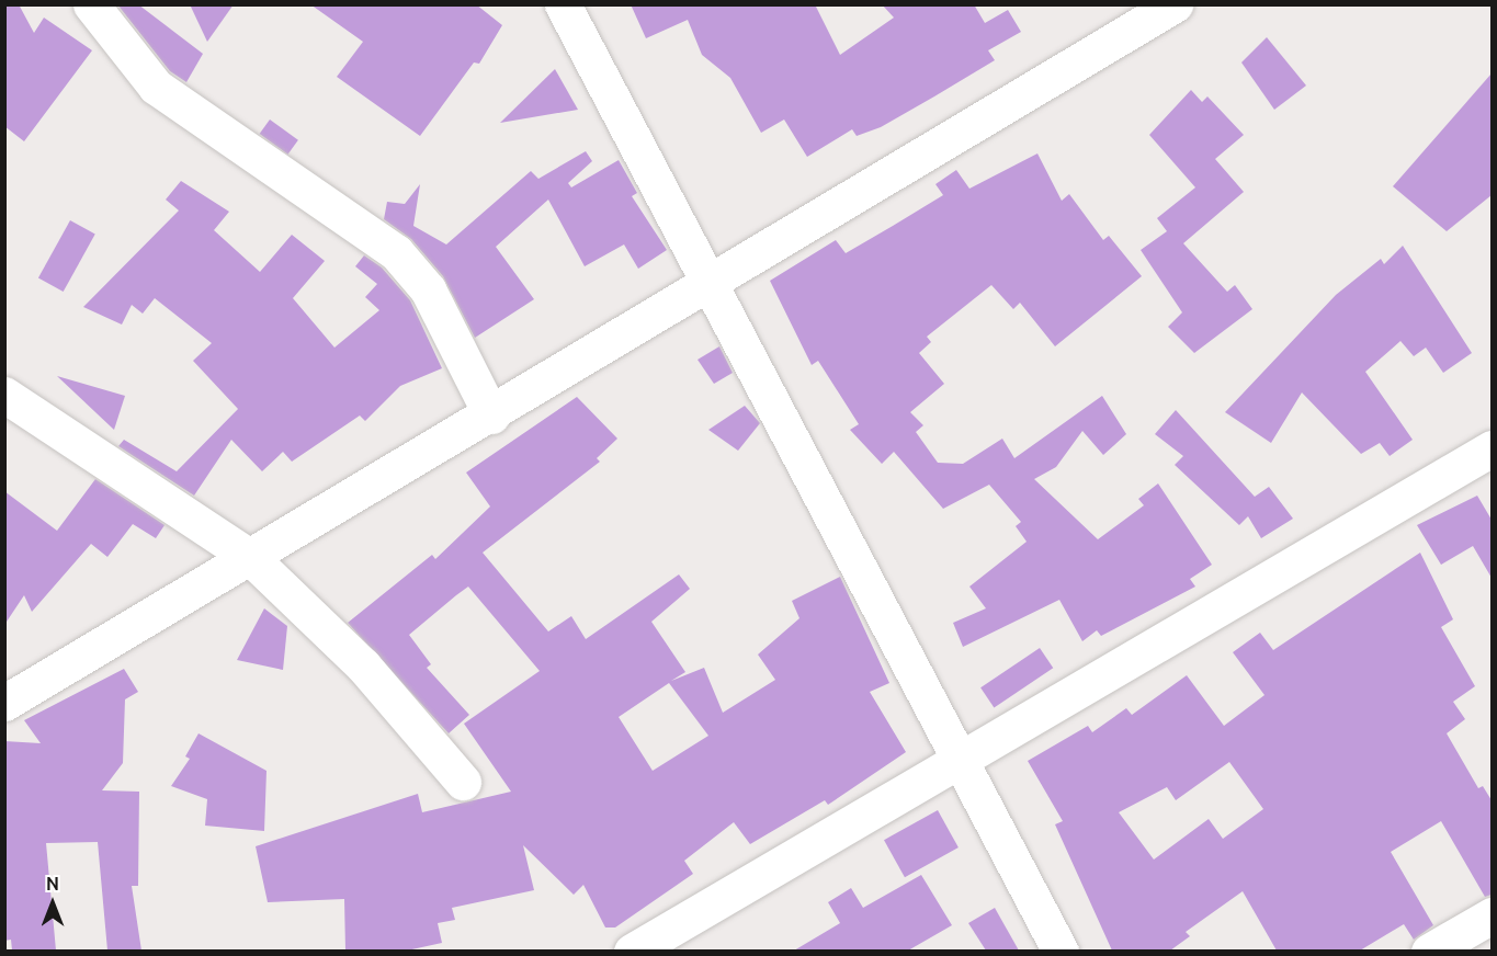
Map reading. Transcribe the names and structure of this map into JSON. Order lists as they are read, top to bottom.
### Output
{
  "north": "top"
}
